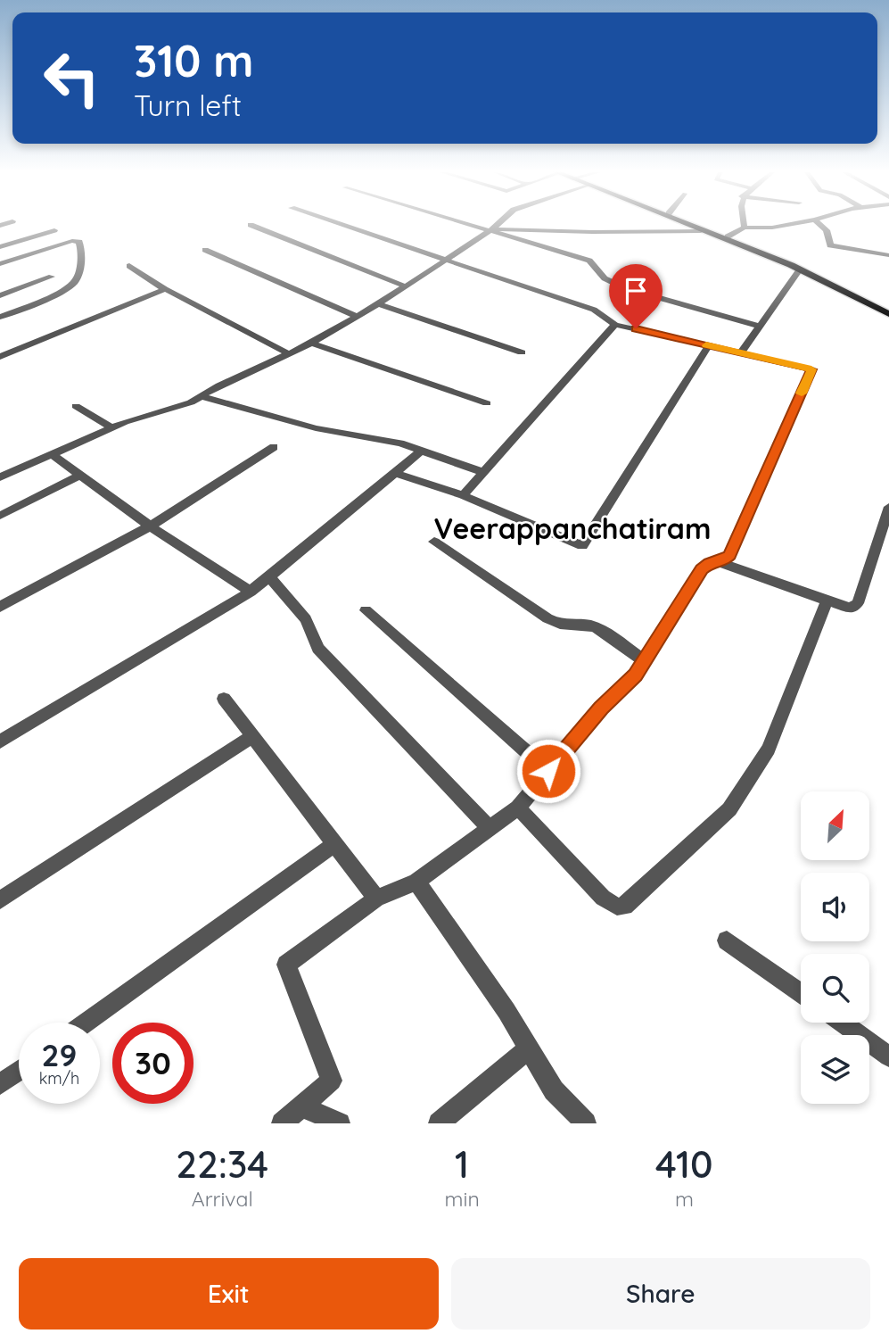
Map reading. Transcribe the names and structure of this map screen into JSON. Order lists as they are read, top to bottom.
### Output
{
  "districts": ["Veerappanchatiram"],
  "north": "top right",
  "page": {
    "turn": ["310 m", "Turn left"],
    "speed": "29 km/h",
    "limit": "30",
    "eta": [
      "22:34",
      "Arrival",
      "1",
      "min",
      "410",
      "m"
    ],
    "buttons": ["Exit", "Share"]
  }
}
